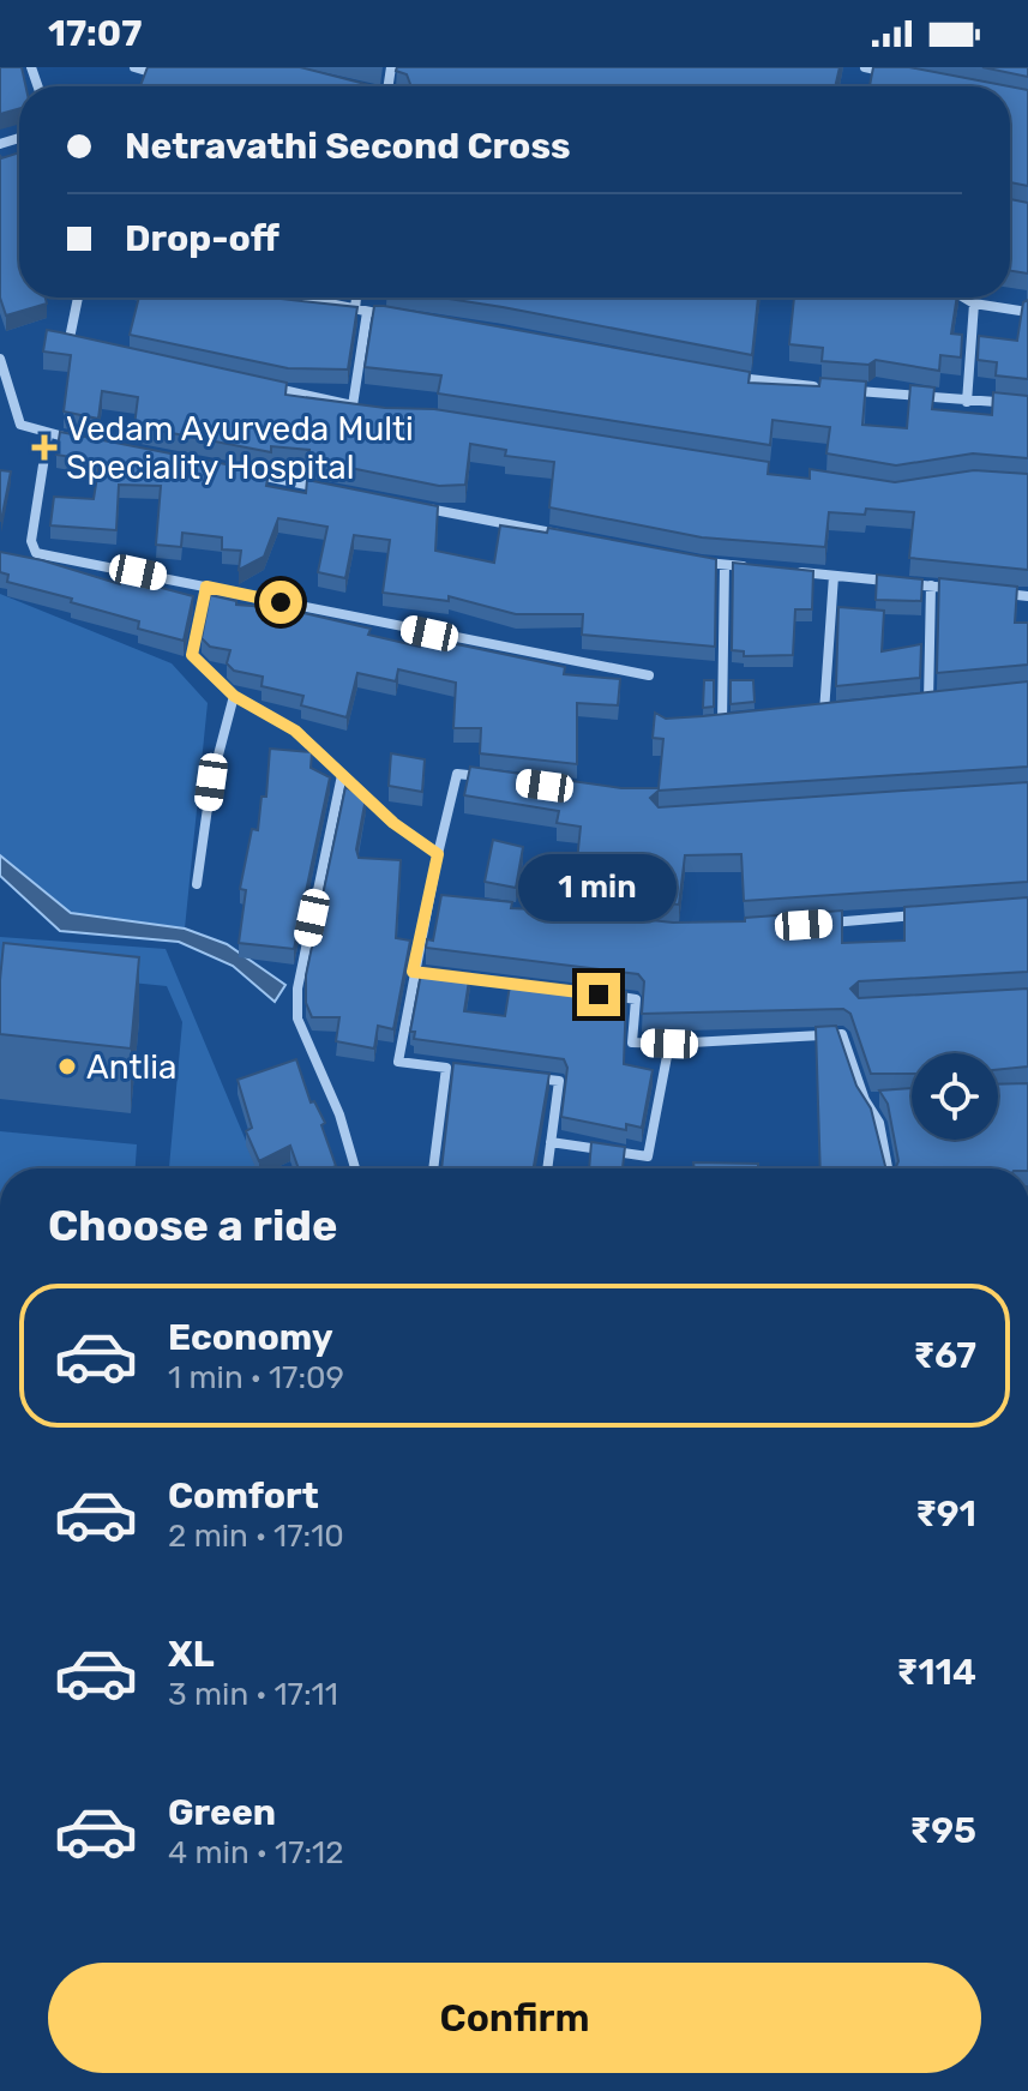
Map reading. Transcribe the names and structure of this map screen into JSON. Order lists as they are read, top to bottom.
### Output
{
  "places": {
    "health": ["Vedam Ayurveda Multi Speciality Hospital"],
    "other": ["Antlia"]
  },
  "page": {
    "status": "17:07",
    "banner": ["Netravathi Second Cross", "Drop-off"],
    "bubble": "1 min",
    "heading": "Choose a ride",
    "list": [
      {
        "name": "Economy",
        "note": "1 min · 17:09",
        "value": "₹67"
      },
      {
        "name": "Comfort",
        "note": "2 min · 17:10",
        "value": "₹91"
      },
      {
        "name": "XL",
        "note": "3 min · 17:11",
        "value": "₹114"
      },
      {
        "name": "Green",
        "note": "4 min · 17:12",
        "value": "₹95"
      }
    ],
    "buttons": "Confirm"
  }
}
